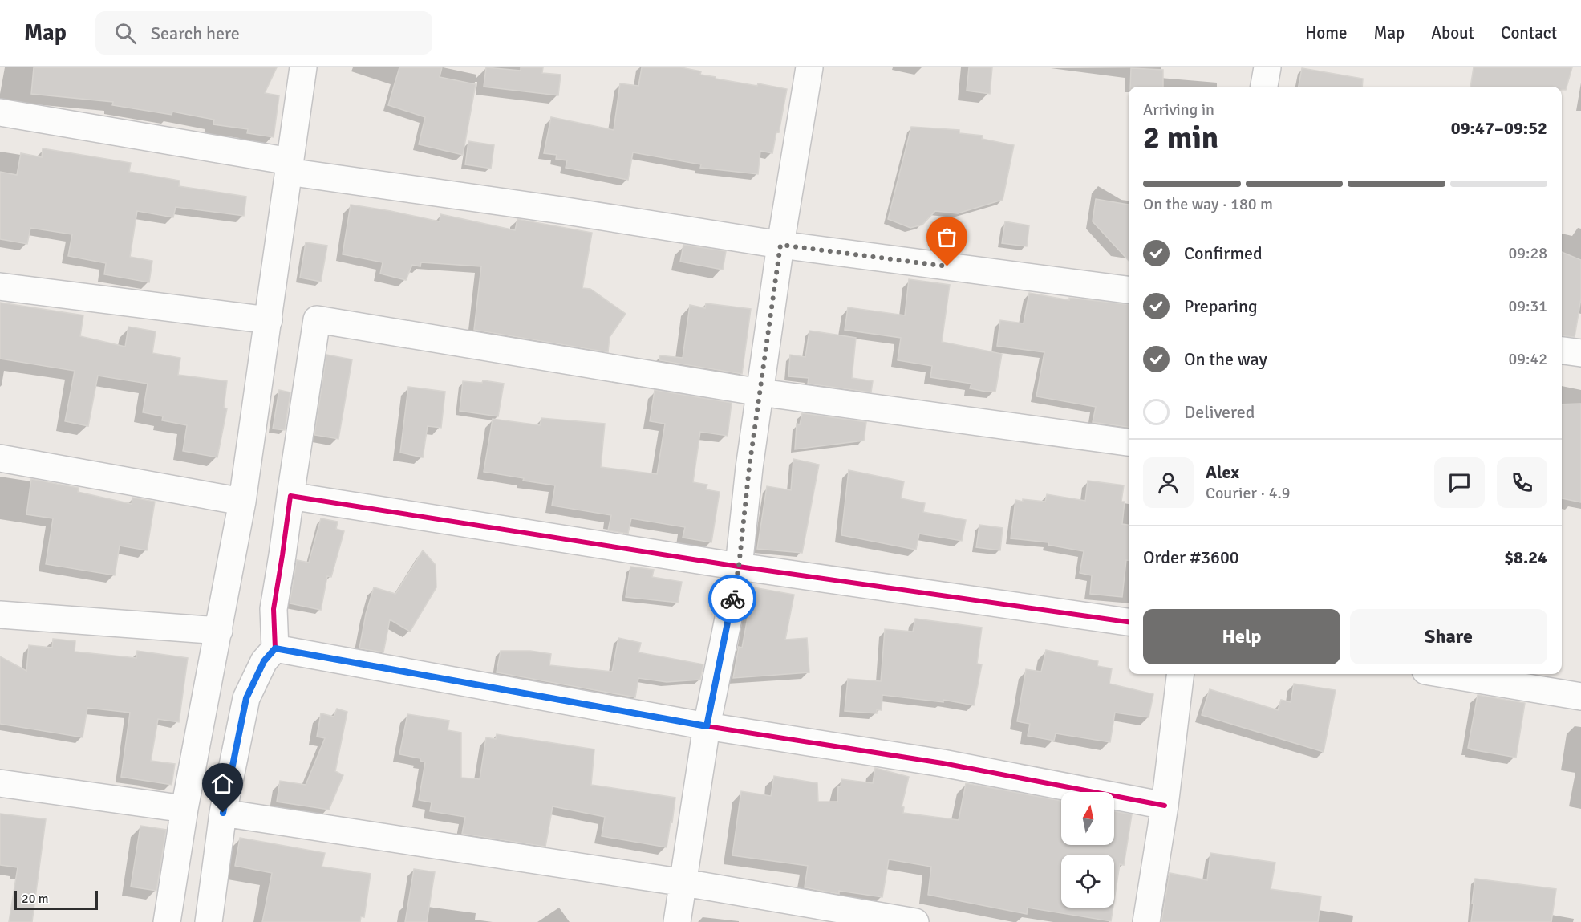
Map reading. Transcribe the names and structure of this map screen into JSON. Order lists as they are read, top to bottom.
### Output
{
  "scale_bar": "20 m",
  "north": "top",
  "page": {
    "header": "Map",
    "search": "Search here",
    "nav": [
      "Home",
      "Map",
      "About",
      "Contact"
    ],
    "heading": ["2 min", "Arriving in", "09:47–09:52"],
    "panel": [
      "Alex",
      "Courier · 4.9",
      "Order #3600",
      "$8.24"
    ],
    "bar": "On the way · 180 m",
    "list": [
      ["Confirmed", "09:28"],
      ["Preparing", "09:31"],
      ["On the way", "09:42"],
      "Delivered"
    ],
    "buttons": ["Help", "Share"],
    "scale": "20 m"
  }
}
